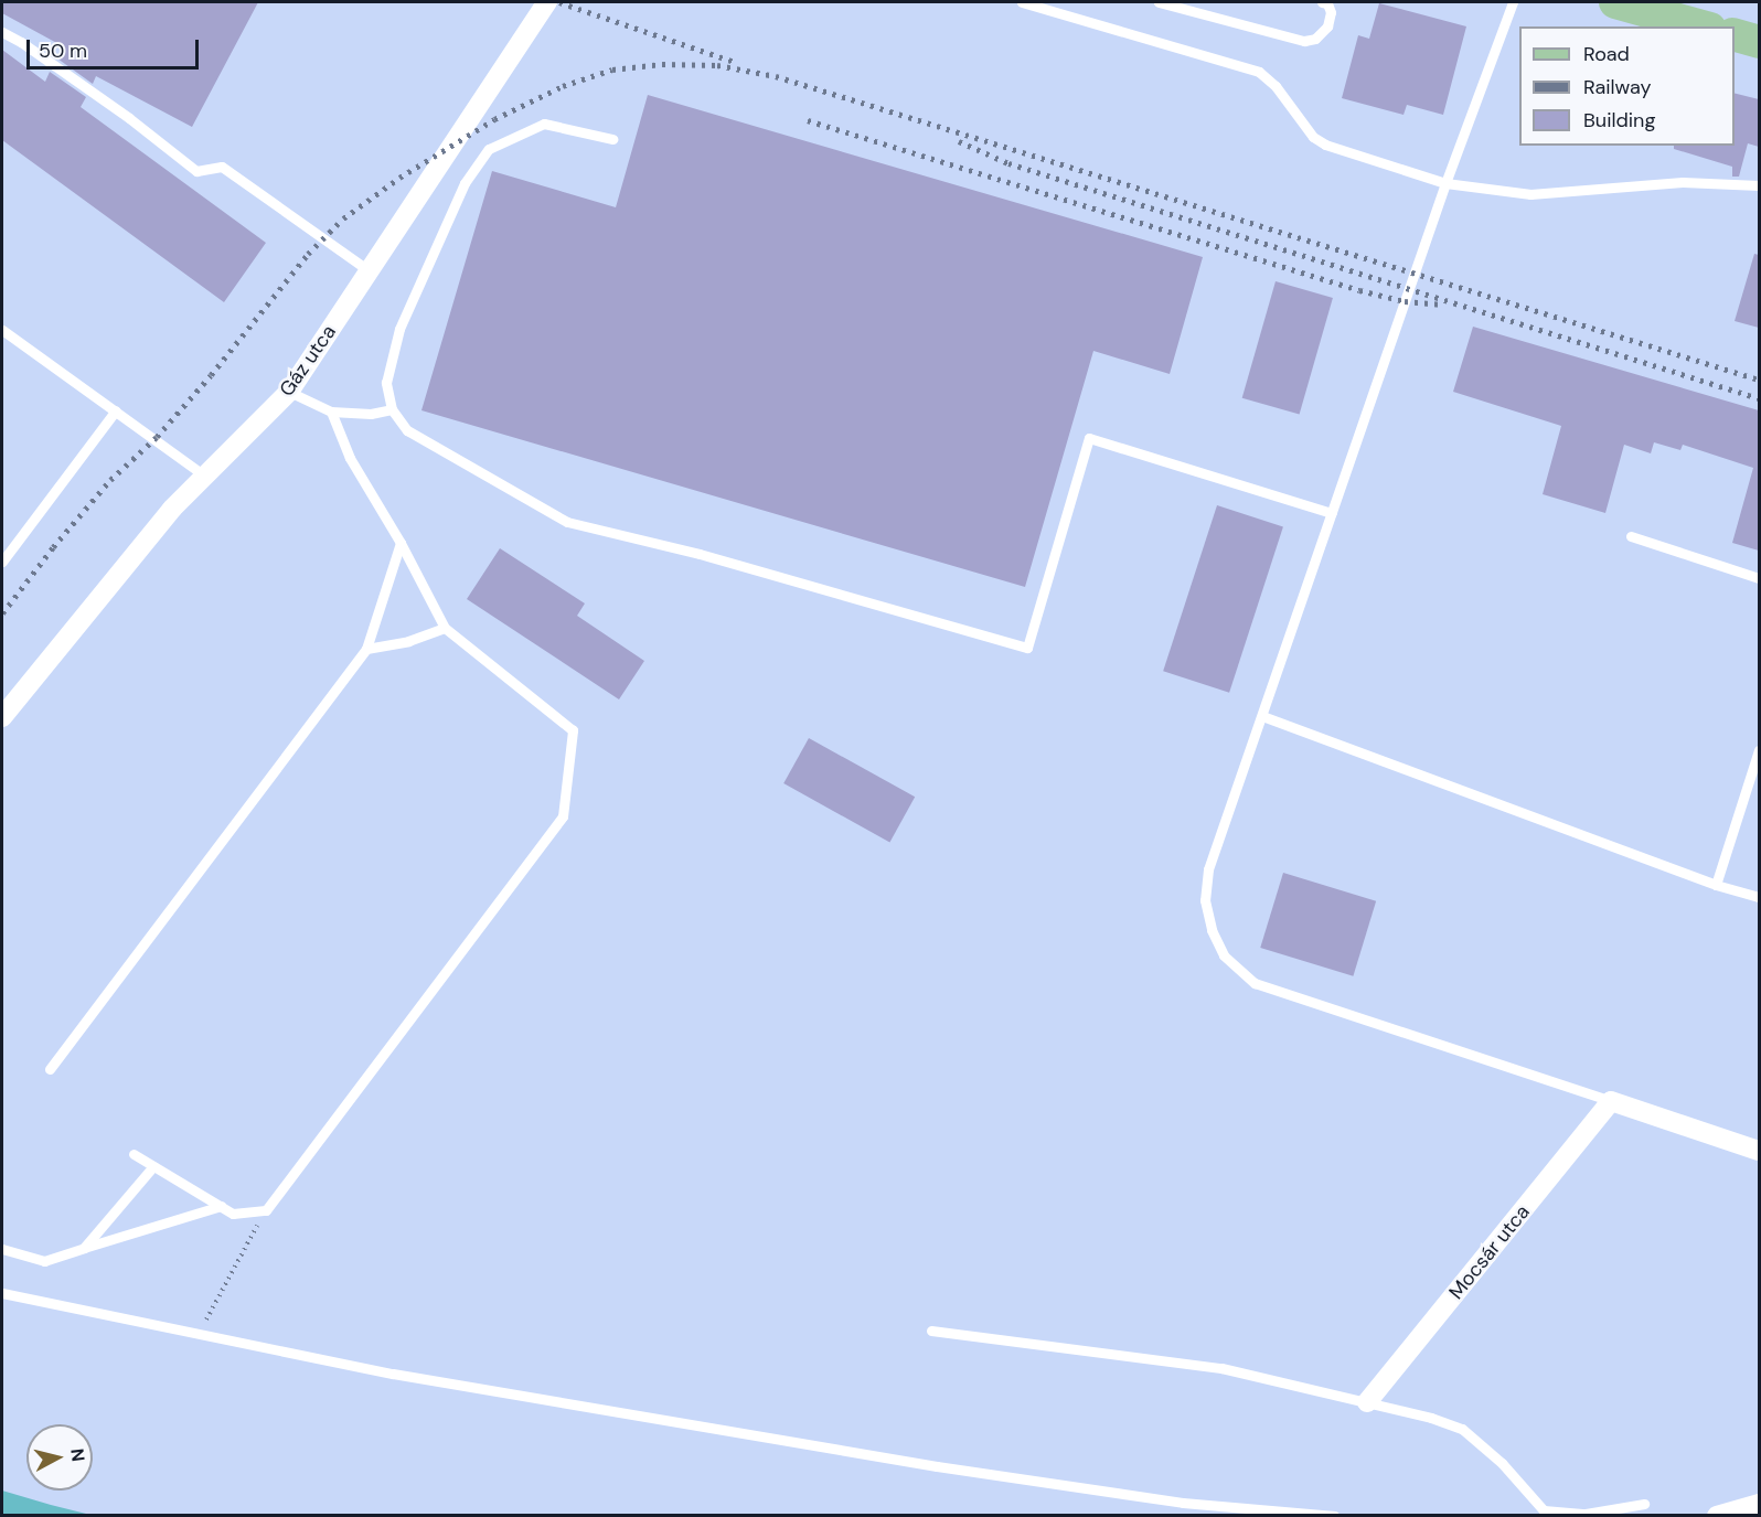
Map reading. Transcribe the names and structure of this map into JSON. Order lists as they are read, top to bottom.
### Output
{
  "streets": {
    "street": ["Gáz utca", "Mocsár utca"]
  },
  "legend": ["Road", "Railway", "Building"],
  "scale_bar": "50 m",
  "north": "right"
}
